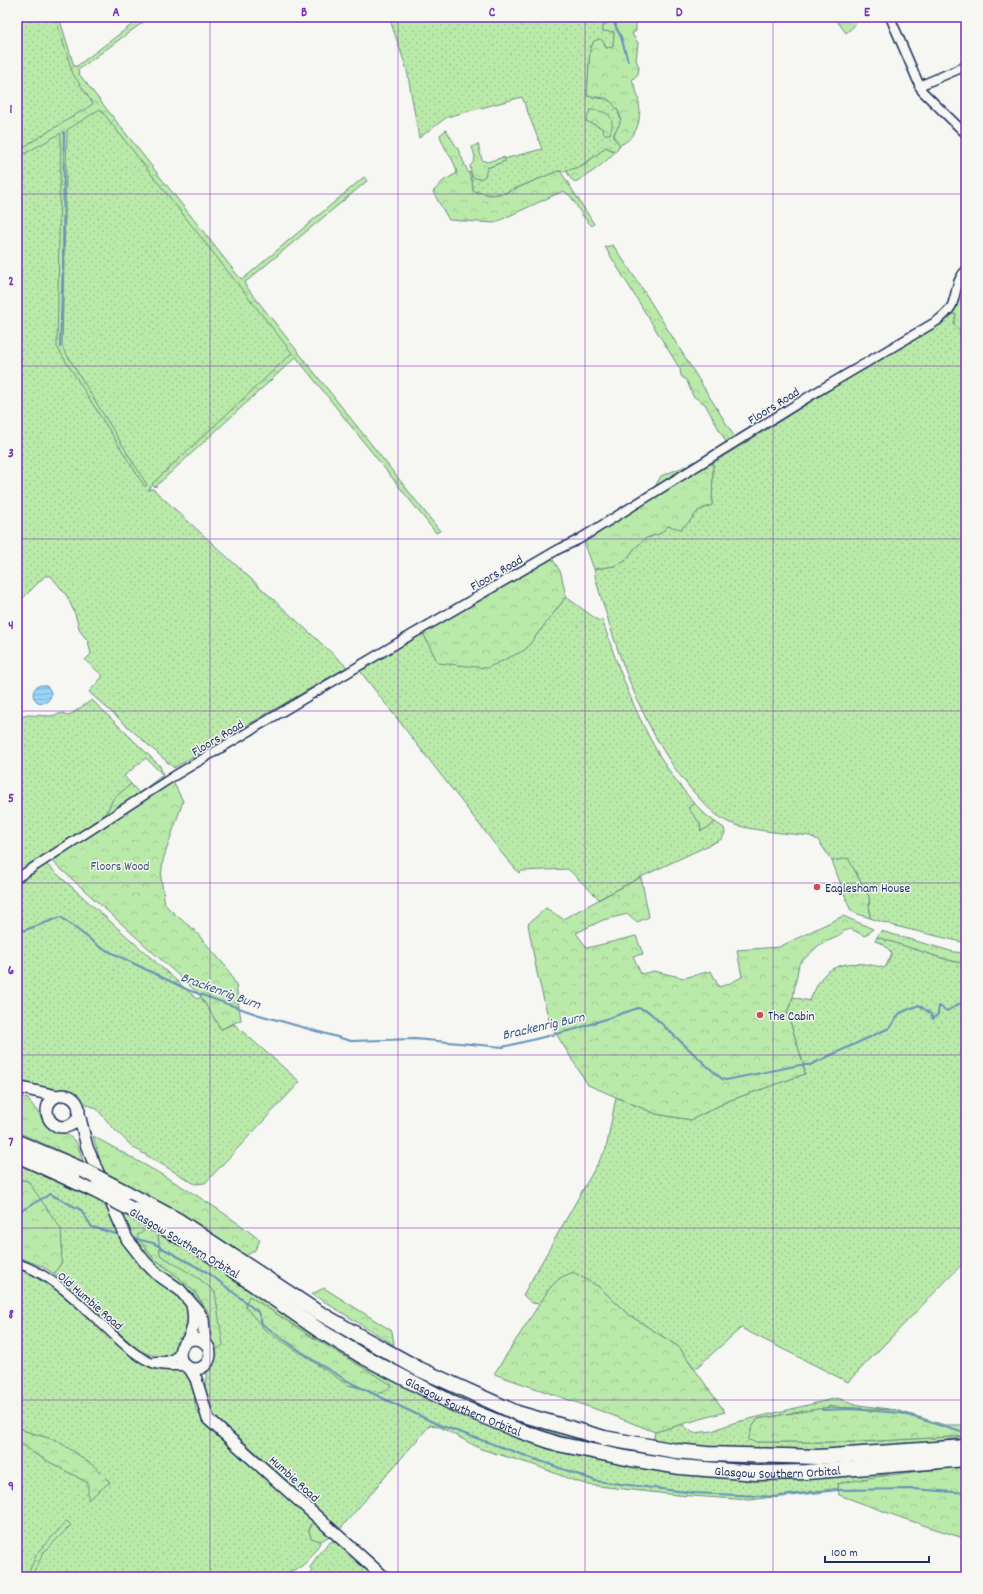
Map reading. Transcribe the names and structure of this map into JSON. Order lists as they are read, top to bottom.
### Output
{
  "streets": {
    "highway": ["Glasgow Southern Orbital"],
    "street": ["Floors Road", "Old Humbie Road", "Humbie Road"]
  },
  "water": ["Brackenrig Burn"],
  "parks": ["Floors Wood"],
  "places": ["Eaglesham House", "The Cabin"],
  "scale_bar": "100 m",
  "grid": {
    "columns": [
      "A",
      "B",
      "C",
      "D",
      "E"
    ],
    "rows": [
      "1",
      "2",
      "3",
      "4",
      "5",
      "6",
      "7",
      "8",
      "9"
    ]
  }
}
